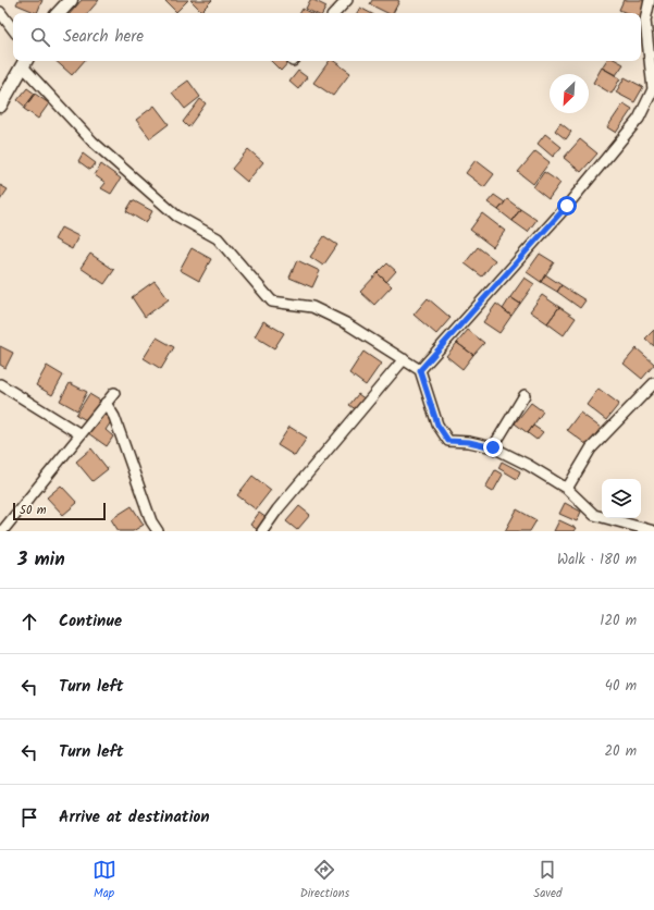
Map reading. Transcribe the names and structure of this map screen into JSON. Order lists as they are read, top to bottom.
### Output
{
  "scale_bar": "50 m",
  "north": "bottom left",
  "page": {
    "search": "Search here",
    "scale": "50 m",
    "heading": ["3 min", "Walk · 180 m"],
    "list": [
      ["Continue", "120 m"],
      ["Turn left", "40 m"],
      ["Turn left", "20 m"],
      "Arrive at destination"
    ],
    "nav": ["Map", "Directions", "Saved"]
  }
}
